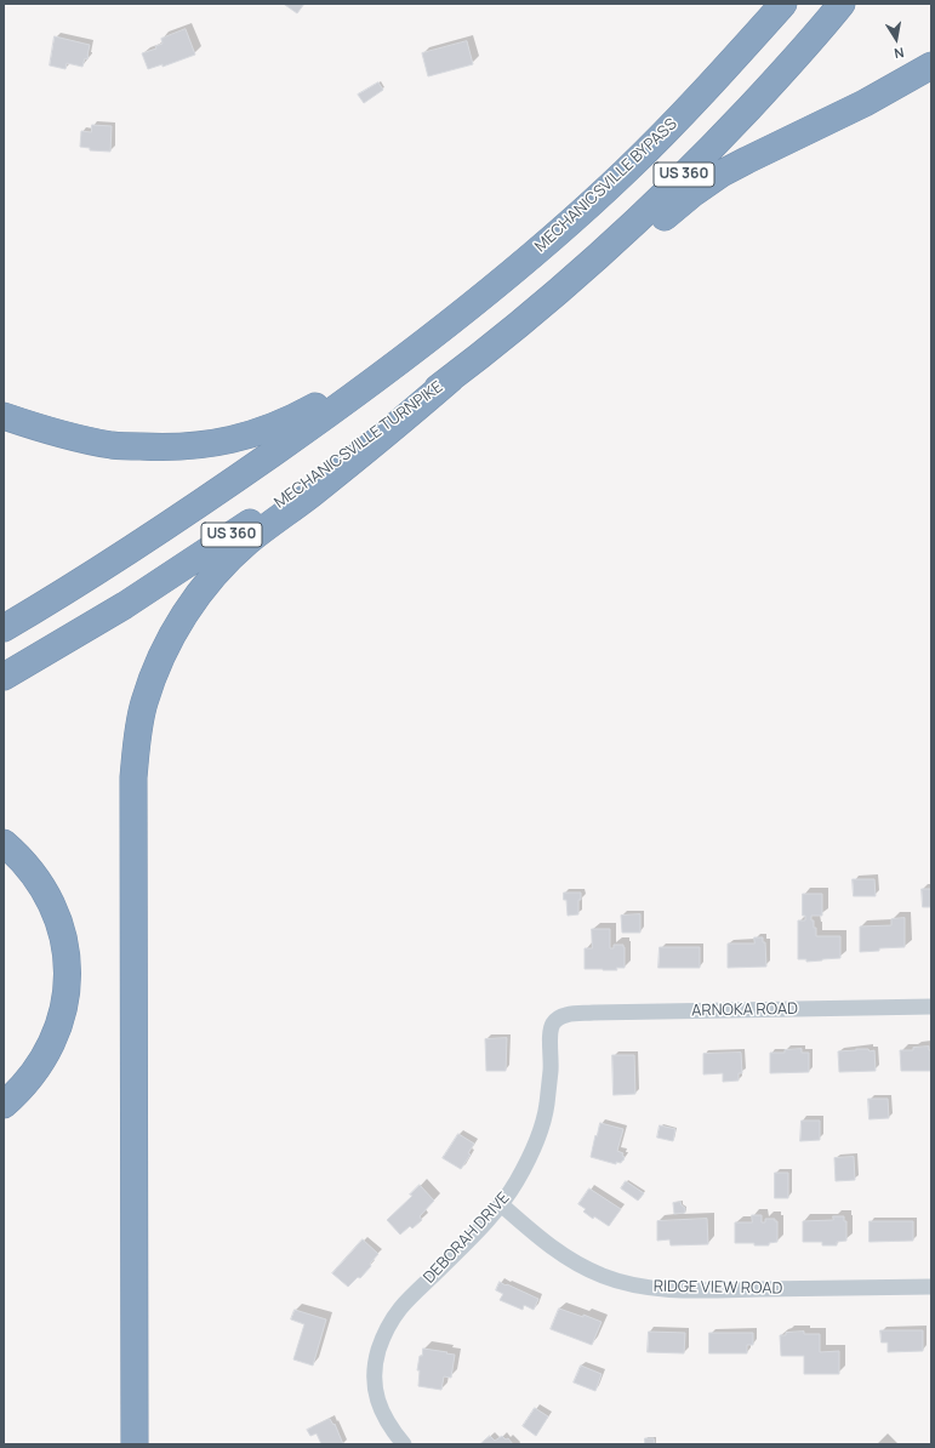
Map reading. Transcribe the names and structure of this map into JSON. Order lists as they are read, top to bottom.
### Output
{
  "streets": {
    "highway": ["US 360", "MECHANICSVILLE BYPASS", "MECHANICSVILLE TURNPIKE"],
    "street": ["ARNOKA ROAD", "DEBORAH DRIVE", "RIDGE VIEW ROAD"]
  },
  "crossings": [
    ["US 360", "MECHANICSVILLE TURNPIKE"],
    ["ARNOKA ROAD", "DEBORAH DRIVE"],
    ["DEBORAH DRIVE", "RIDGE VIEW ROAD"]
  ],
  "north": "bottom"
}
